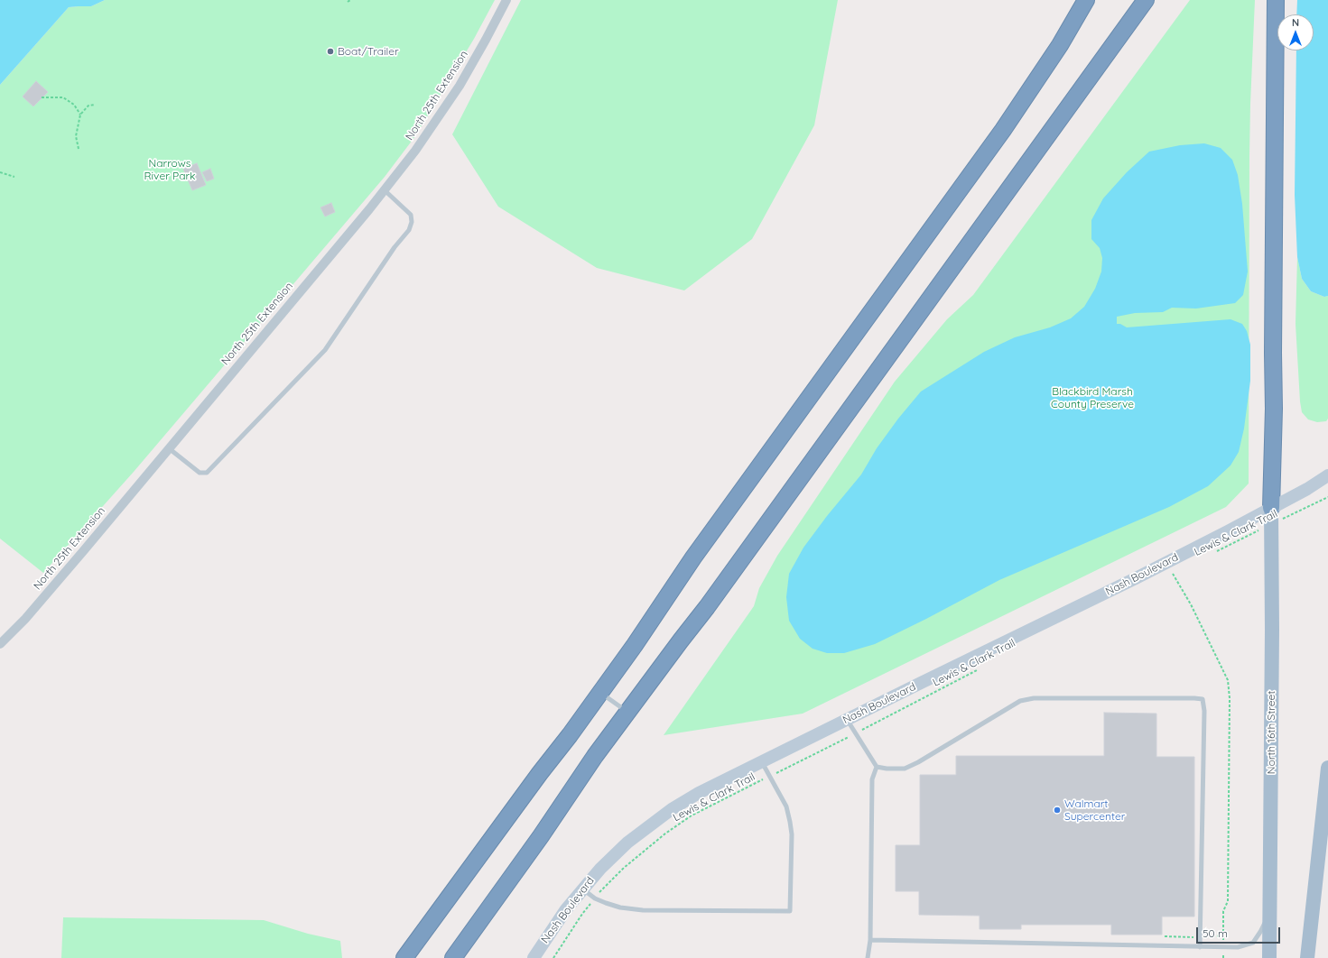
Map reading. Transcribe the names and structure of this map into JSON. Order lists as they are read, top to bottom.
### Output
{
  "streets": {
    "main road": ["North 16th Street"],
    "street": ["North 25th Extension", "Nash Boulevard"],
    "path": ["Lewis & Clark Trail"]
  },
  "crossings": [
    ["Lewis & Clark Trail", "North 16th Street"],
    ["Nash Boulevard", "North 16th Street"]
  ],
  "parks": ["Narrows River Park", "Blackbird Marsh County Preserve"],
  "places": ["Boat/Trailer", "Walmart Supercenter"],
  "scale_bar": "50 m",
  "north": "top"
}
